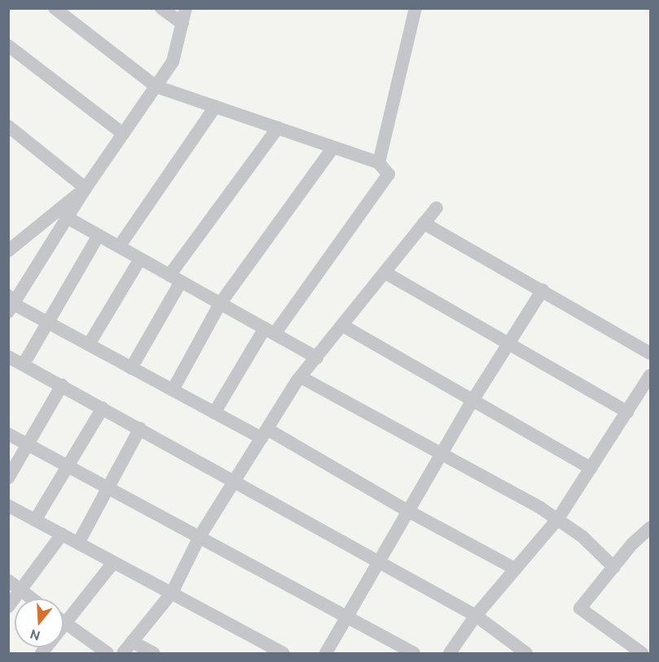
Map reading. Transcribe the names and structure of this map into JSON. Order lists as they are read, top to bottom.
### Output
{
  "north": "bottom"
}
